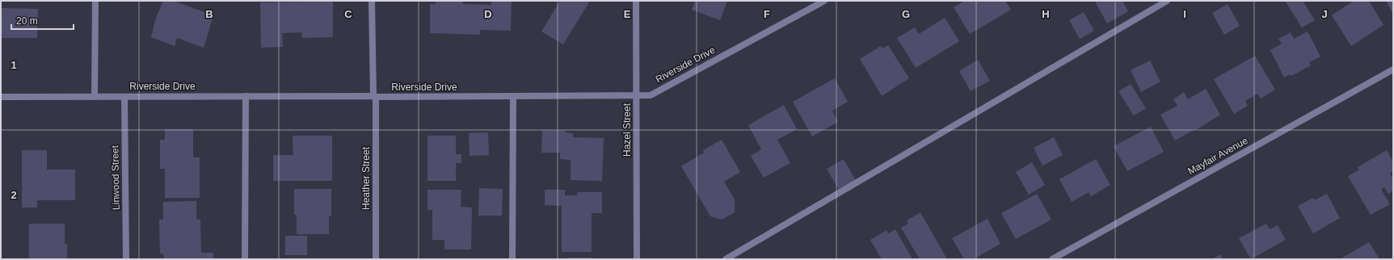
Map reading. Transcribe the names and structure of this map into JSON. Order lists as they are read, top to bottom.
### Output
{
  "streets": {
    "street": [
      "Riverside Drive",
      "Hazel Street",
      "Mayfair Avenue",
      "Linwood Street",
      "Heather Street"
    ]
  },
  "crossings": [
    ["Riverside Drive", "Hazel Street"],
    ["Riverside Drive", "Linwood Street"],
    ["Riverside Drive", "Heather Street"]
  ],
  "scale_bar": "20 m",
  "grid": {
    "columns": [
      "B",
      "C",
      "D",
      "E",
      "F",
      "G",
      "H",
      "I",
      "J"
    ],
    "rows": ["1", "2"]
  }
}
